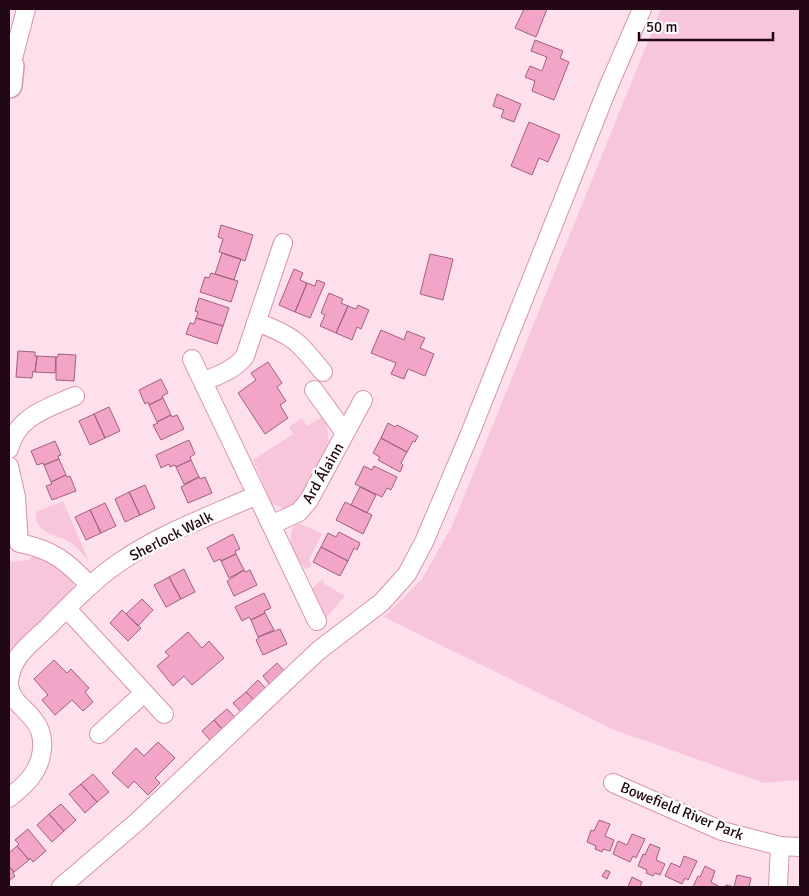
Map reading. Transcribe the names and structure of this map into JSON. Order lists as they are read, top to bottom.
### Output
{
  "streets": {
    "street": ["Ard Álainn", "Sherlock Walk", "Bowefield River Park"]
  },
  "scale_bar": "50 m"
}
